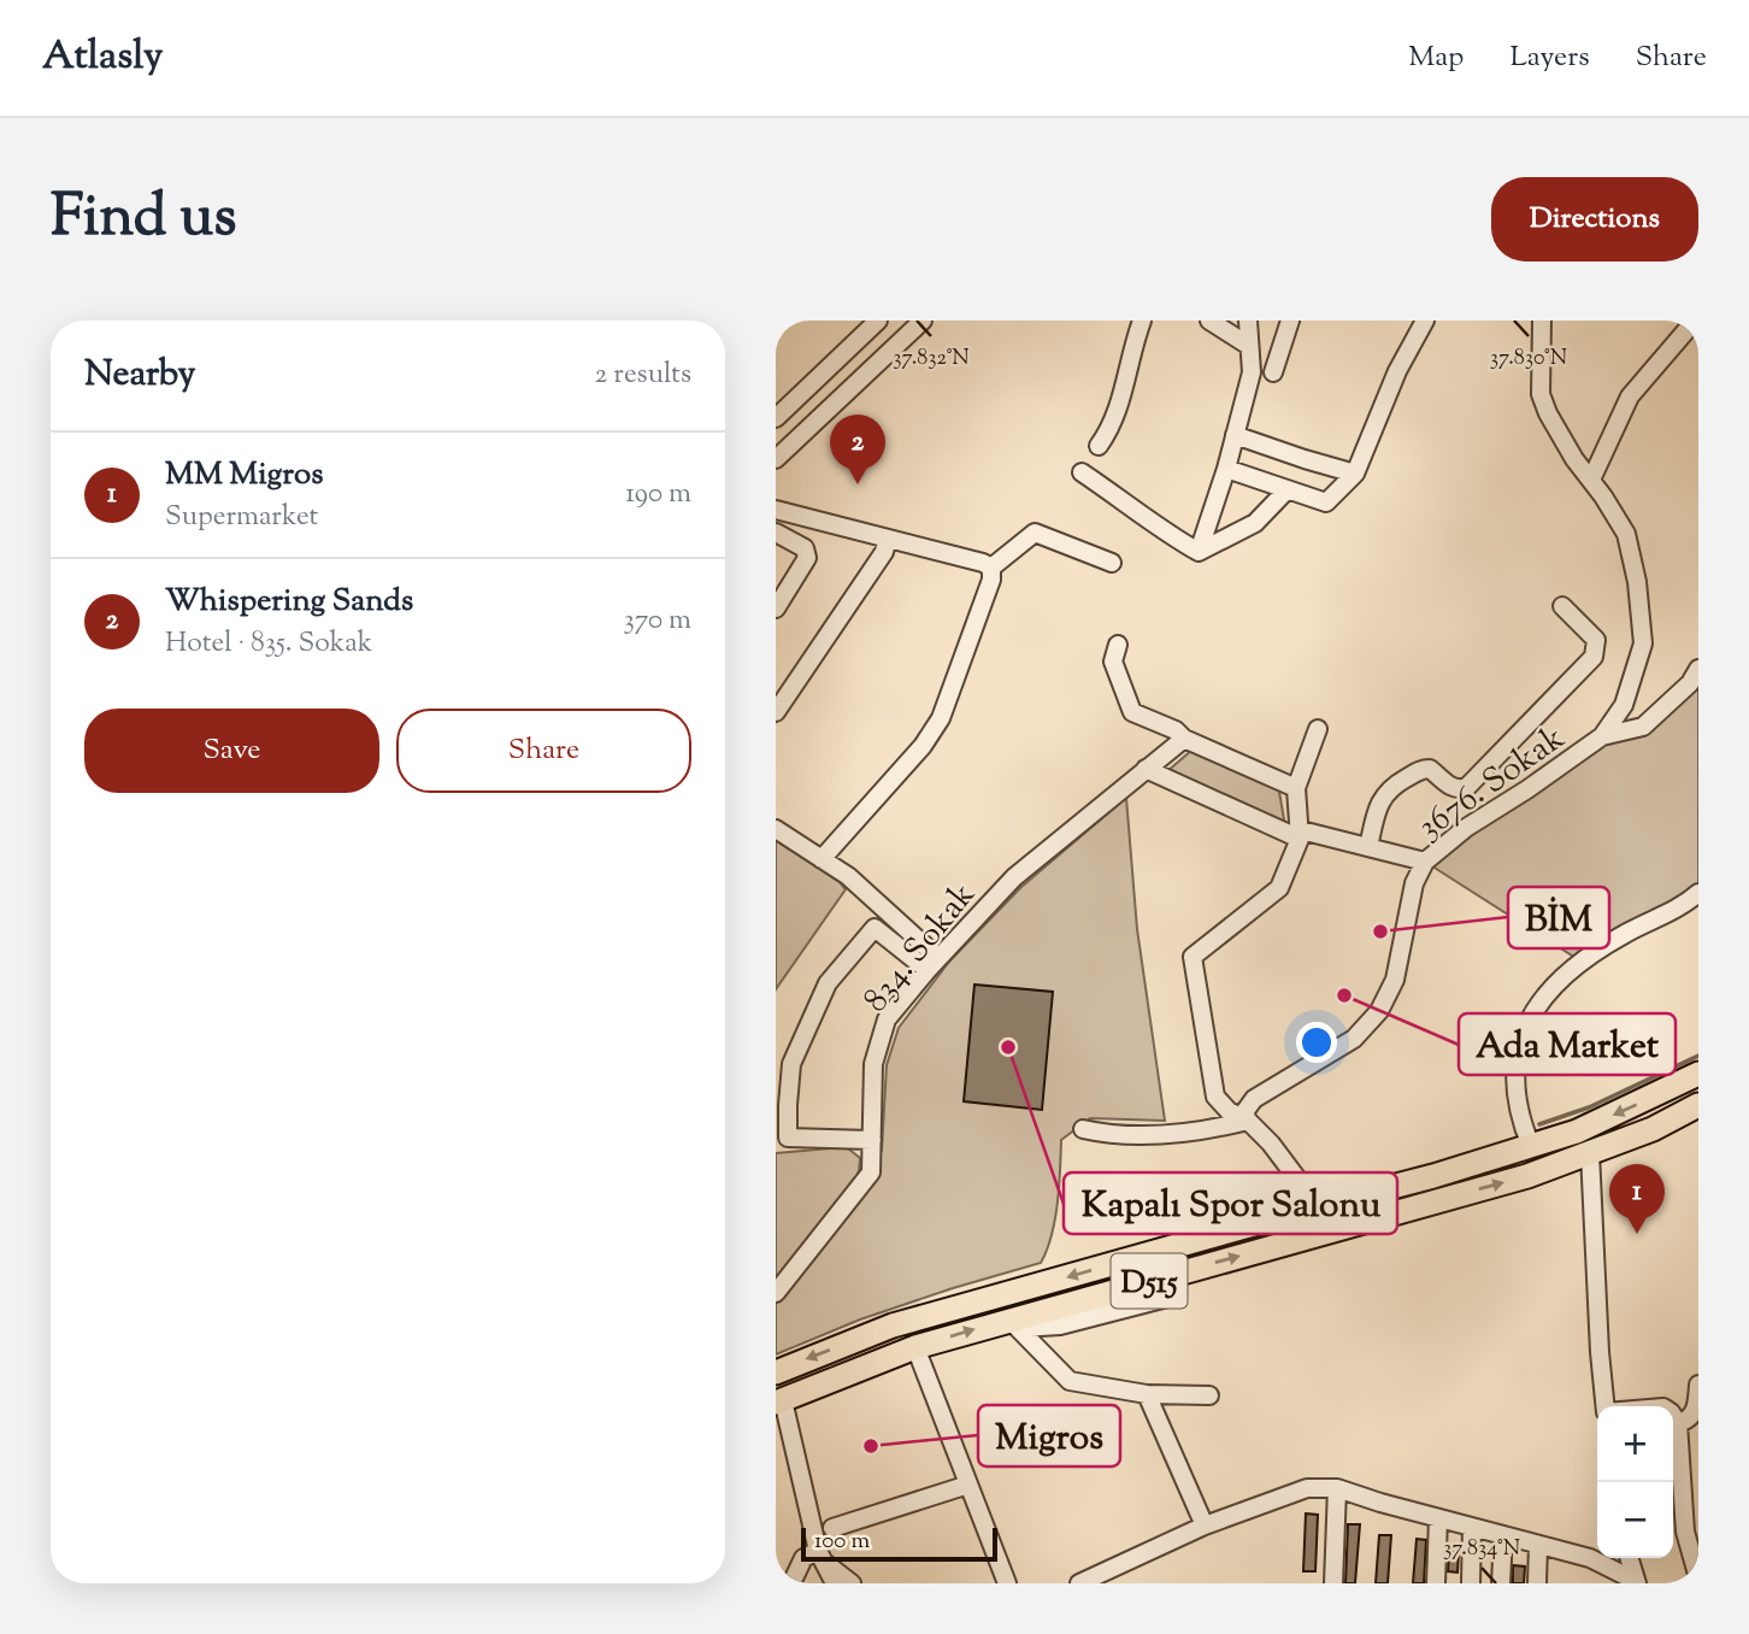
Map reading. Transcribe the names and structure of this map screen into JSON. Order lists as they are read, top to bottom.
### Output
{
  "streets": {
    "highway": ["D515"],
    "street": ["3676. Sokak", "834. Sokak"]
  },
  "places": [
    "BİM",
    "Ada Market",
    "Kapalı Spor Salonu",
    "Migros"
  ],
  "scale_bar": "100 m",
  "page": {
    "header": "Atlasly",
    "nav": ["Map", "Layers", "Share"],
    "title": "Find us",
    "buttons": [
      "Directions",
      ["Save", "Share"]
    ],
    "heading": ["Nearby", "2 results"],
    "pins": ["2", "1"],
    "list": [
      {
        "mark": "1",
        "name": "MM Migros",
        "note": "Supermarket",
        "value": "190 m"
      },
      {
        "mark": "2",
        "name": "Whispering Sands",
        "note": "Hotel · 835. Sokak",
        "value": "370 m"
      }
    ],
    "map_buttons": ["+", "−"],
    "scale": "100 m"
  },
  "coordinates": ["37.832°N", "37.830°N", "37.834°N"]
}
